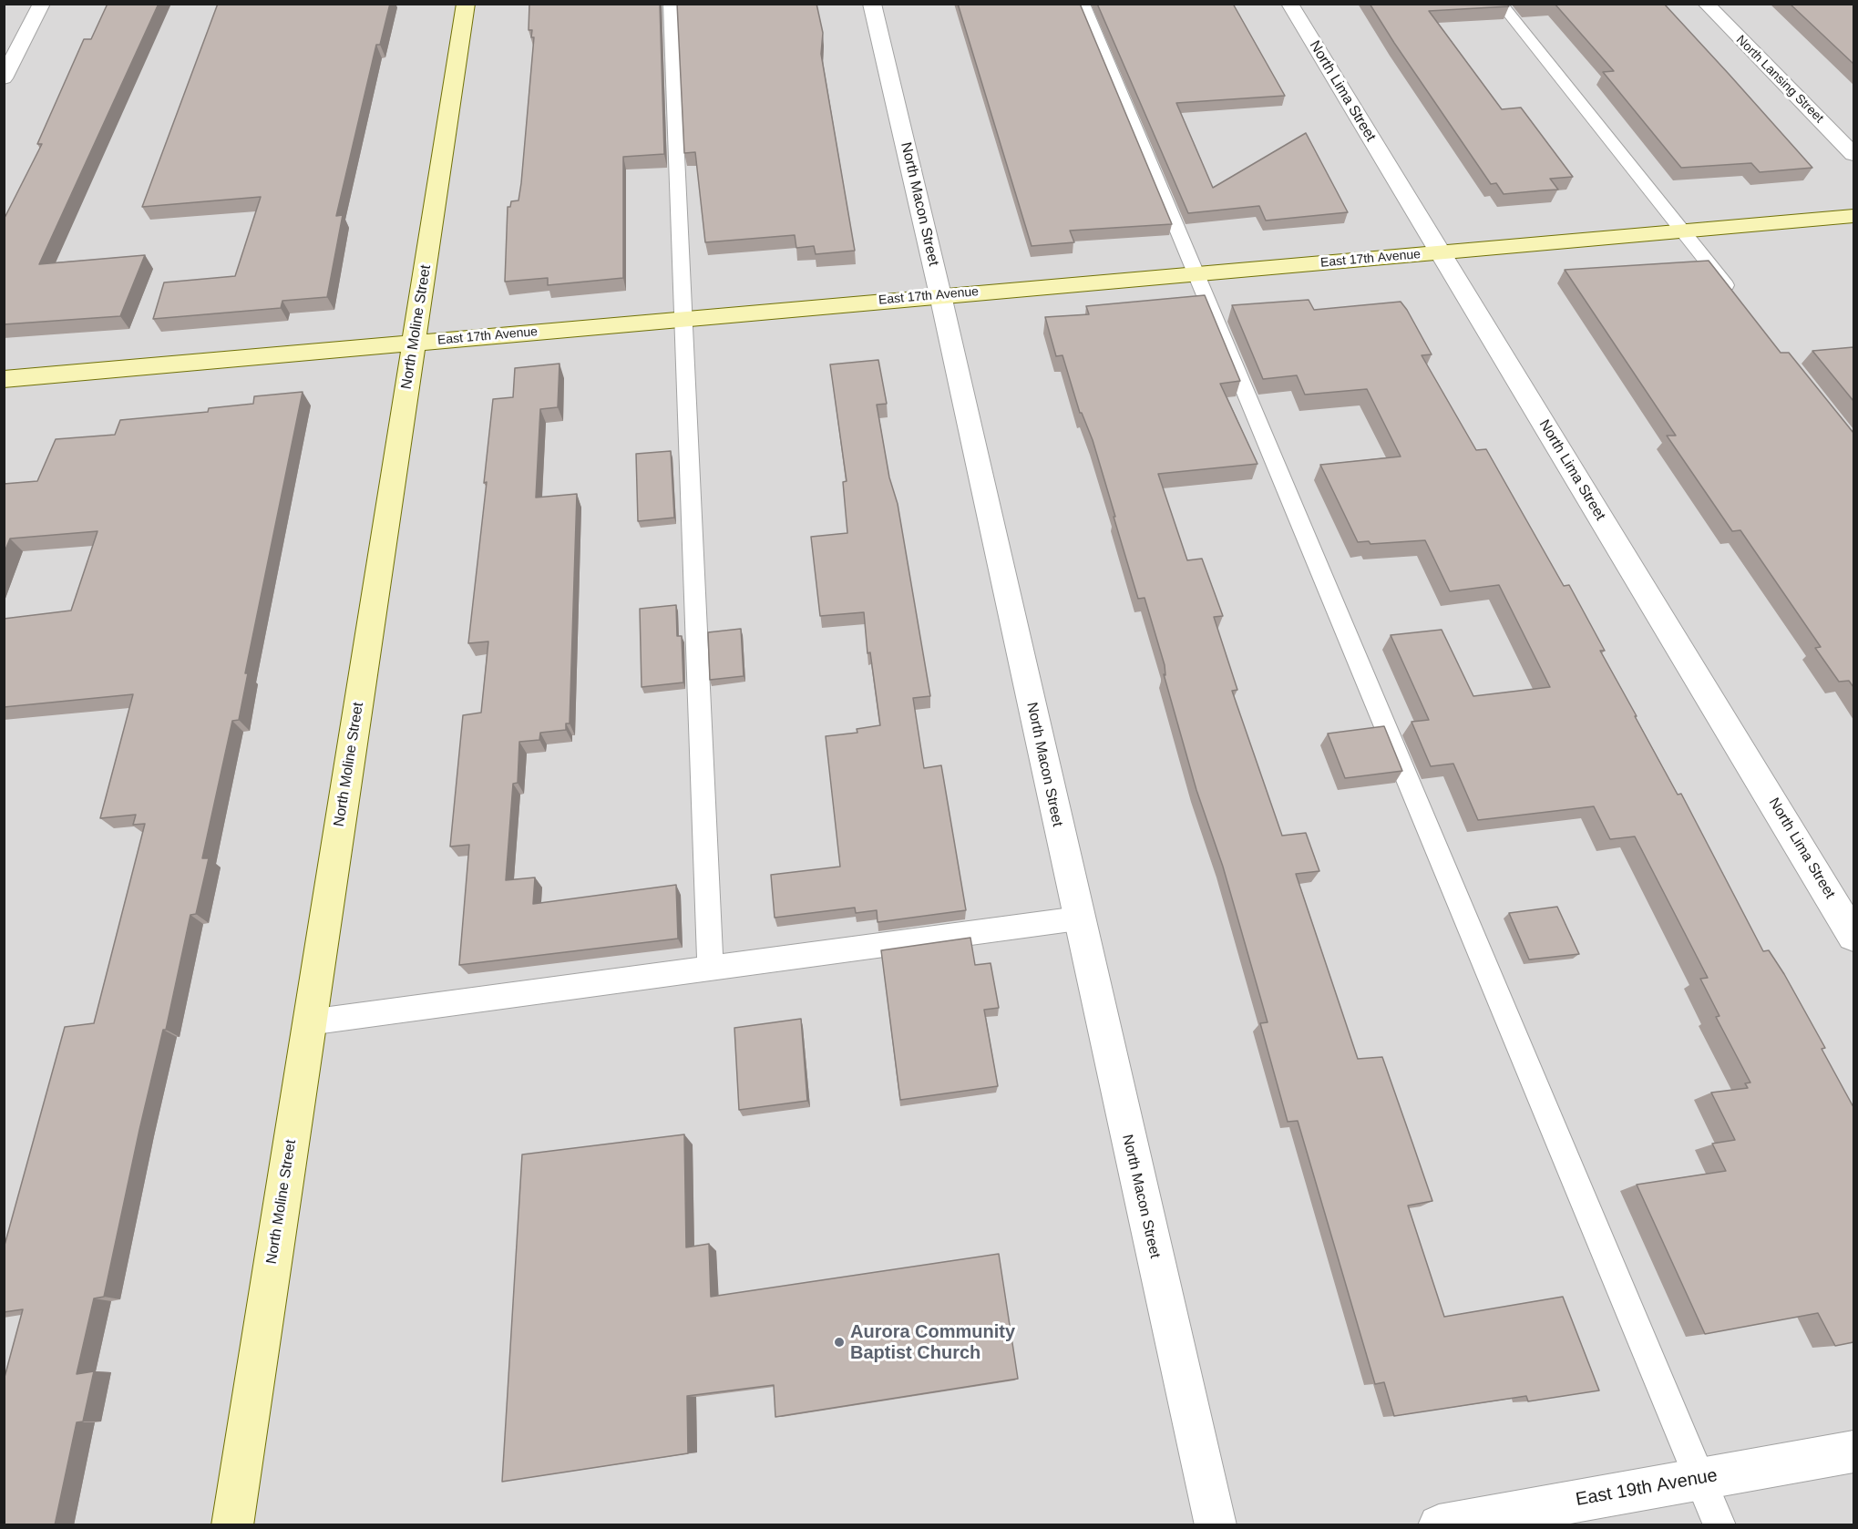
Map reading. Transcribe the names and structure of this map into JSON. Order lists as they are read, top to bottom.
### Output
{
  "streets": {
    "street": [
      "North Lansing Street",
      "North Lima Street",
      "North Macon Street",
      "East 17th Avenue",
      "North Moline Street",
      "East 19th Avenue"
    ]
  },
  "crossings": [
    ["North Lima Street", "East 17th Avenue"],
    ["North Macon Street", "East 17th Avenue"],
    ["East 17th Avenue", "North Moline Street"]
  ],
  "places": ["Aurora Community Baptist Church"]
}
